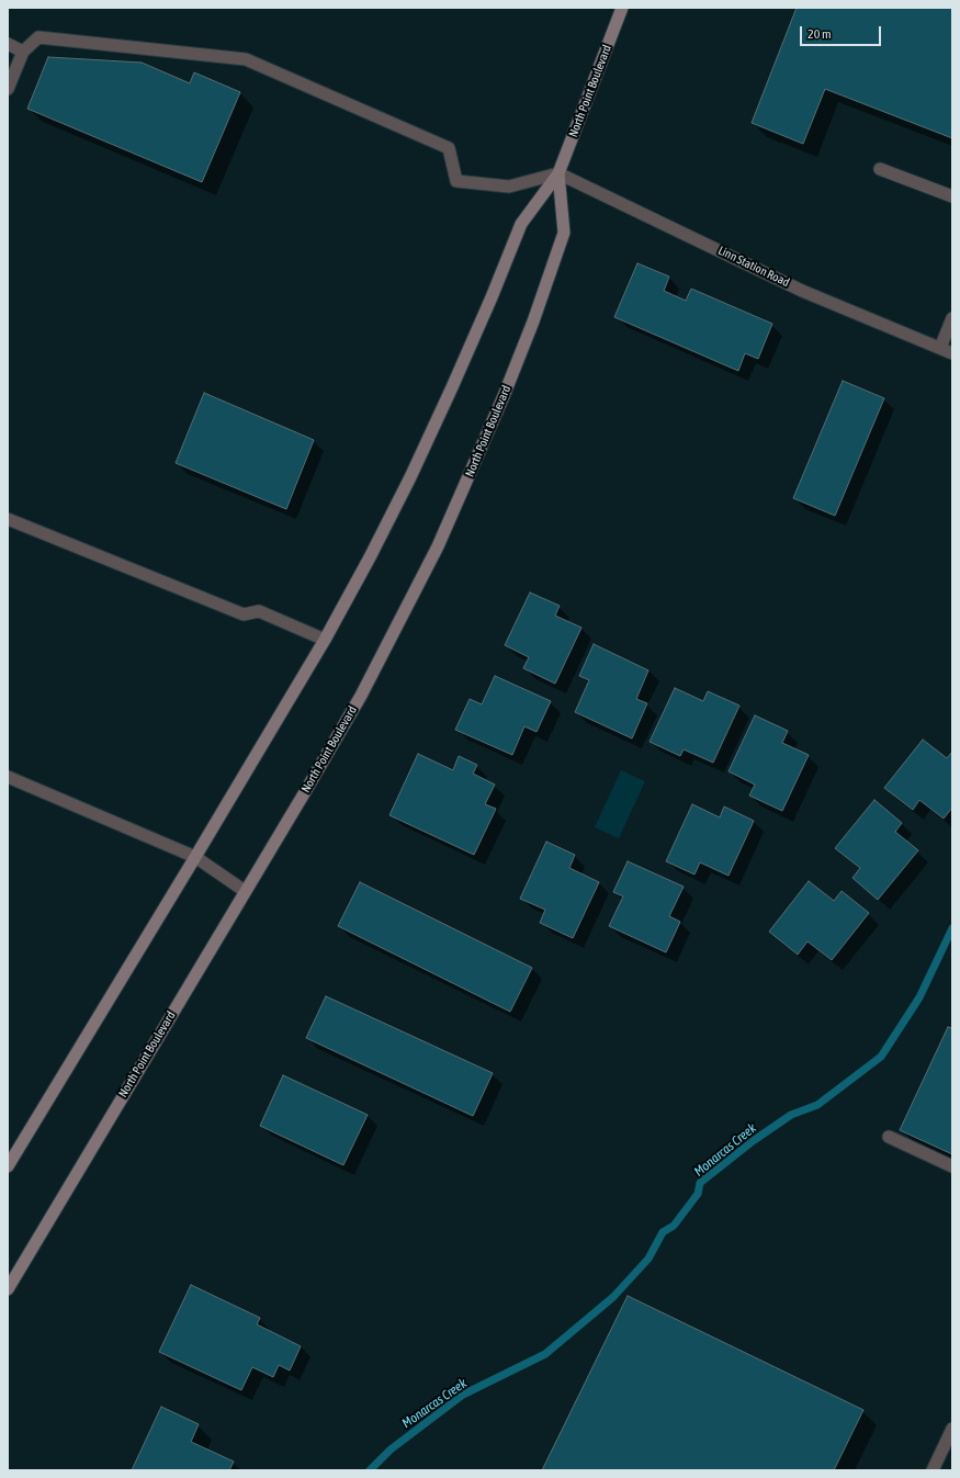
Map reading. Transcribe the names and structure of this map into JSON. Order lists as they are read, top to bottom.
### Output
{
  "streets": {
    "main road": ["North Point Boulevard"],
    "street": ["Linn Station Road"]
  },
  "crossings": [
    ["North Point Boulevard", "Linn Station Road"]
  ],
  "water": ["Monarcas Creek"],
  "scale_bar": "20 m"
}
